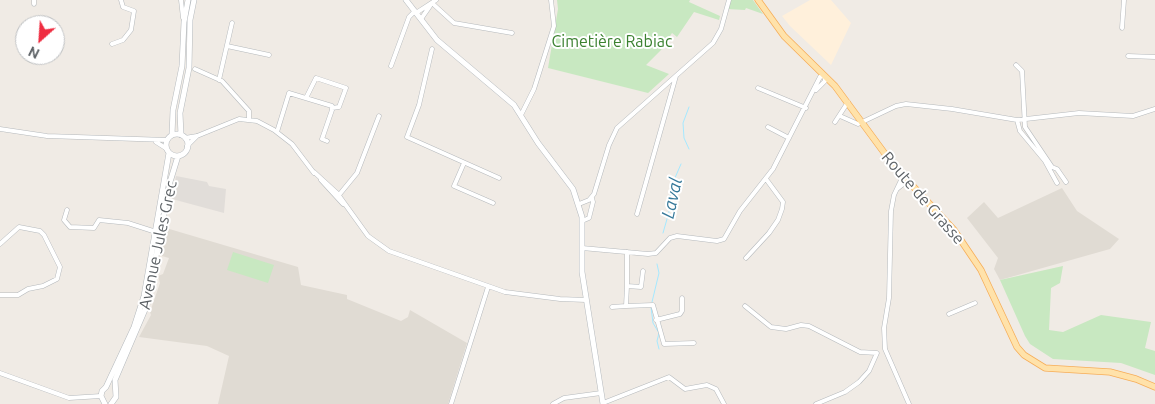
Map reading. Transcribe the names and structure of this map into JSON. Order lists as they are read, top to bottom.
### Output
{
  "streets": {
    "main road": ["Route de Grasse"],
    "street": ["Avenue Jules Grec"]
  },
  "water": ["Laval"],
  "parks": ["Cimetière Rabiac"],
  "north": "bottom left"
}
